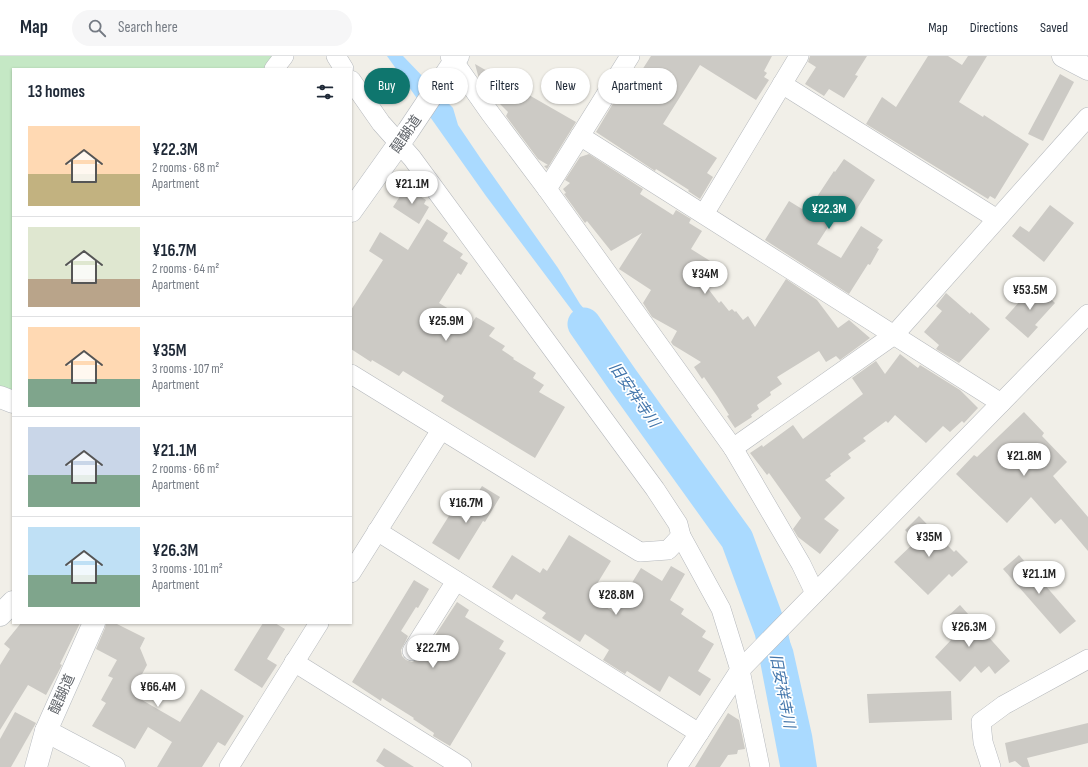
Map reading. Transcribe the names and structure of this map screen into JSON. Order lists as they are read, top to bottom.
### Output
{
  "streets": {
    "main road": ["醍醐道"]
  },
  "water": ["旧安祥寺川"],
  "page": {
    "header": "Map",
    "search": "Search here",
    "nav": ["Map", "Directions", "Saved"],
    "chip": [
      "Buy",
      "Rent",
      "Filters",
      "New",
      "Apartment"
    ],
    "heading": "13 homes",
    "list": [
      {
        "name": "¥22.3M",
        "note": "2 rooms · 68 m² · Apartment"
      },
      {
        "name": "¥16.7M",
        "note": "2 rooms · 64 m² · Apartment"
      },
      {
        "name": "¥35M",
        "note": "3 rooms · 107 m² · Apartment"
      },
      {
        "name": "¥21.1M",
        "note": "2 rooms · 66 m² · Apartment"
      },
      {
        "name": "¥26.3M",
        "note": "3 rooms · 101 m² · Apartment"
      }
    ],
    "price": [
      "¥21.1M",
      "¥22.3M",
      "¥34M",
      "¥53.5M",
      "¥25.9M",
      "¥21.8M",
      "¥16.7M",
      "¥35M",
      "¥21.1M",
      "¥28.8M",
      "¥26.3M",
      "¥22.7M",
      "¥66.4M"
    ]
  }
}
